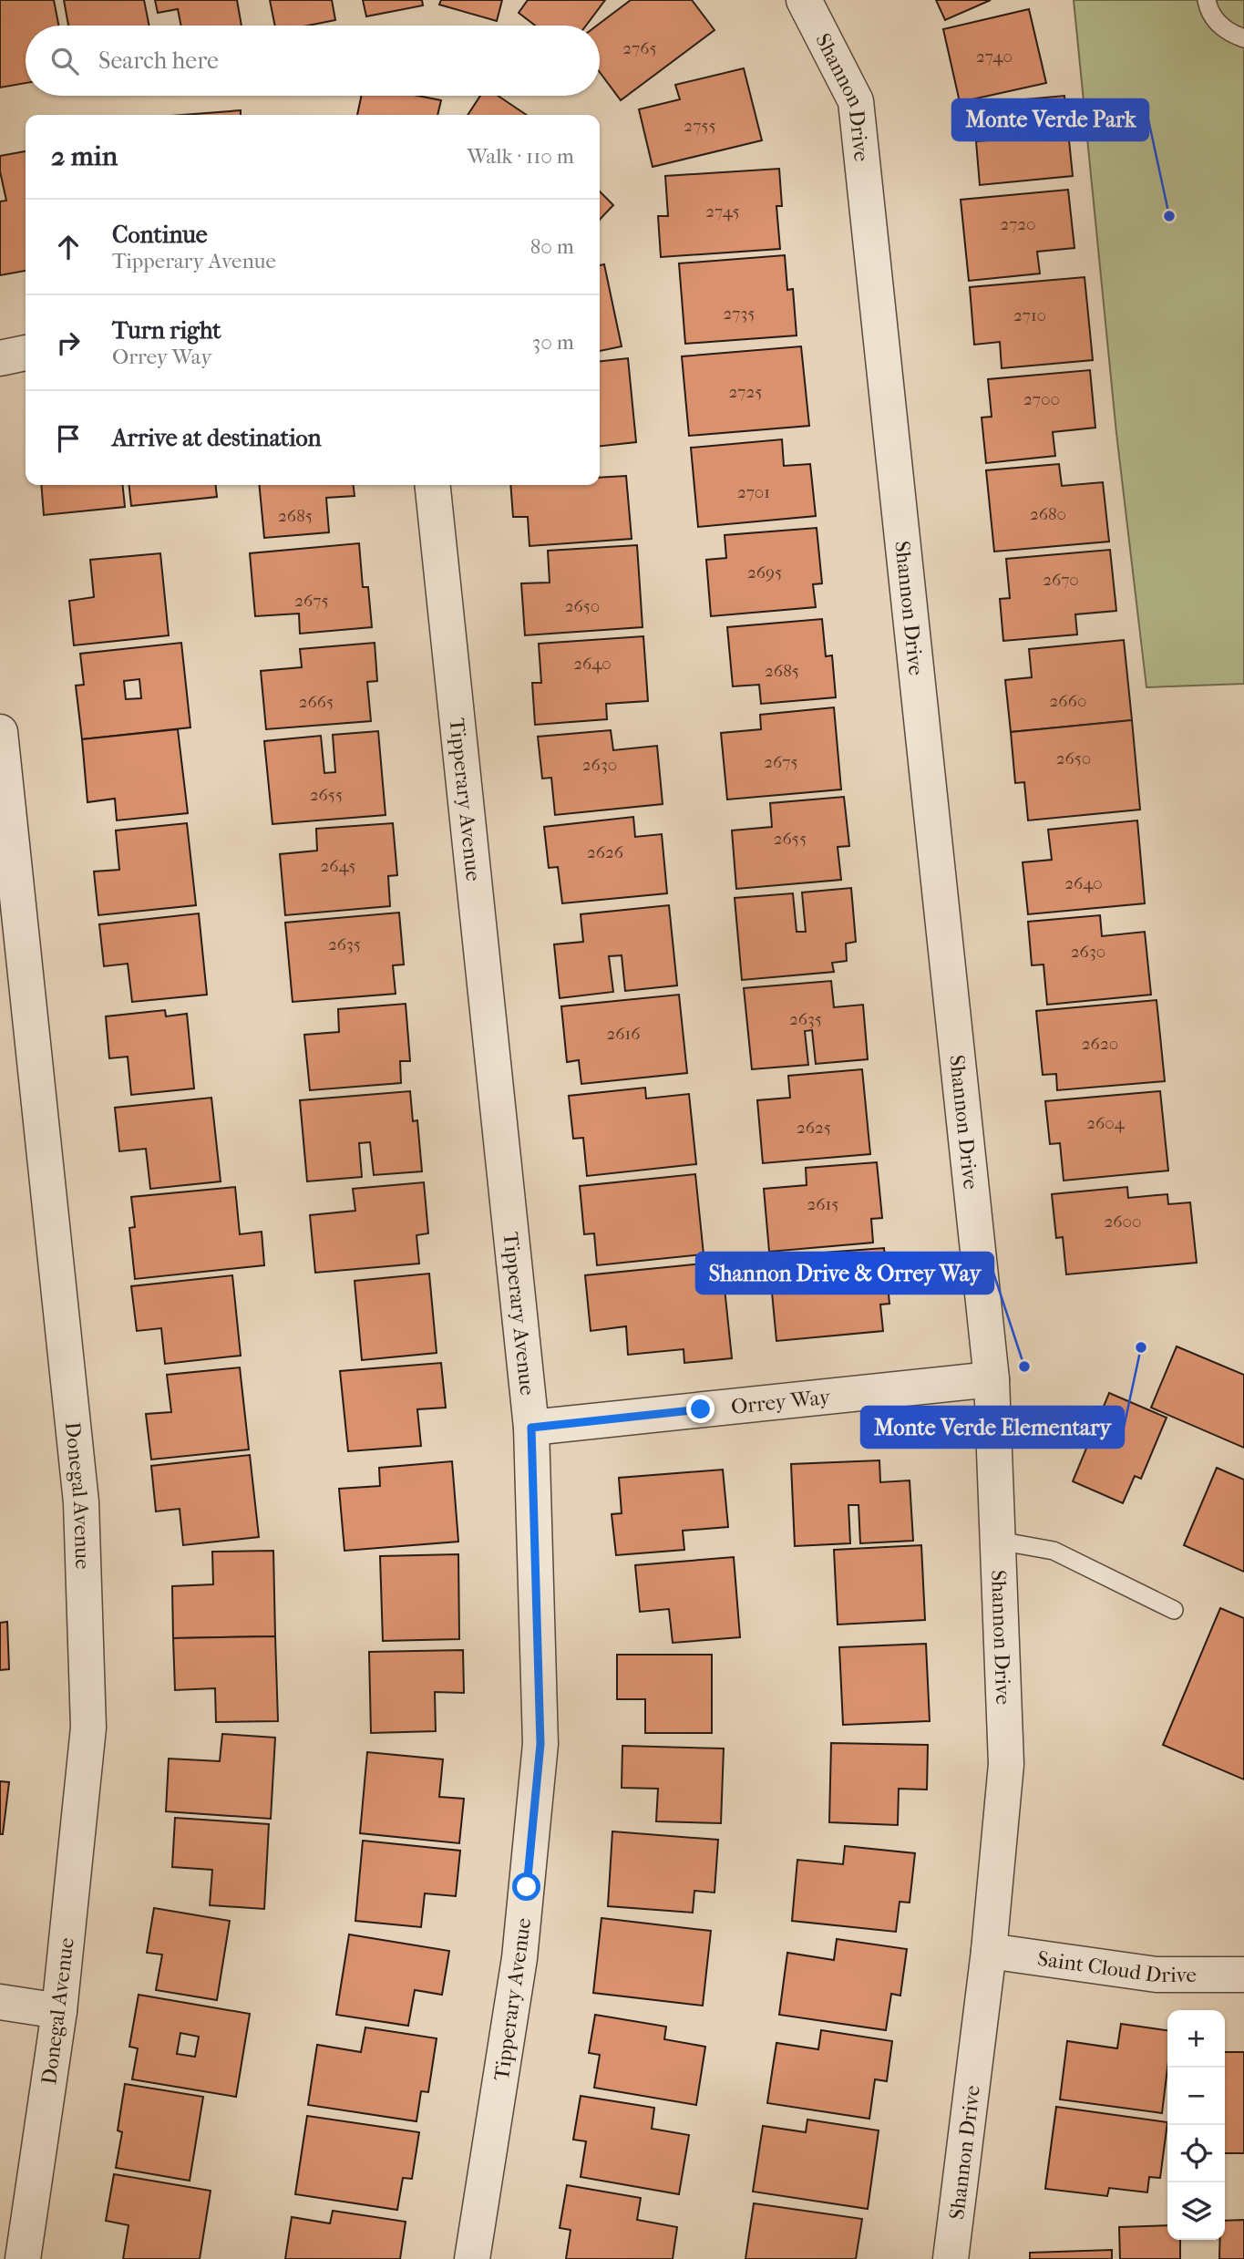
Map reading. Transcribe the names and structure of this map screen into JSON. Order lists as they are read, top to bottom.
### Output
{
  "streets": {
    "street": [
      "Shannon Drive",
      "Tipperary Avenue",
      "Orrey Way",
      "Donegal Avenue",
      "Saint Cloud Drive"
    ]
  },
  "crossings": [
    ["Shannon Drive", "Orrey Way"],
    ["Shannon Drive", "Saint Cloud Drive"],
    ["Tipperary Avenue", "Orrey Way"]
  ],
  "places": ["Monte Verde Park", "Monte Verde Elementary", "Shannon Drive & Orrey Way"],
  "house_numbers": [
    "2765",
    "2740",
    "2755",
    "2745",
    "2720",
    "2735",
    "2710",
    "2725",
    "2700",
    "2701",
    "2680",
    "2685",
    "2695",
    "2670",
    "2675",
    "2650",
    "2640",
    "2685",
    "2660",
    "2665",
    "2650",
    "2675",
    "2630",
    "2655",
    "2655",
    "2626",
    "2645",
    "2640",
    "2635",
    "2630",
    "2635",
    "2616",
    "2620",
    "2604",
    "2625",
    "2615",
    "2600"
  ],
  "page": {
    "search": "Search here",
    "heading": ["2 min", "Walk · 110 m"],
    "list": [
      ["Continue", "Tipperary Avenue", "80 m"],
      ["Turn right", "Orrey Way", "30 m"],
      "Arrive at destination"
    ],
    "map_buttons": ["+", "−"]
  }
}
